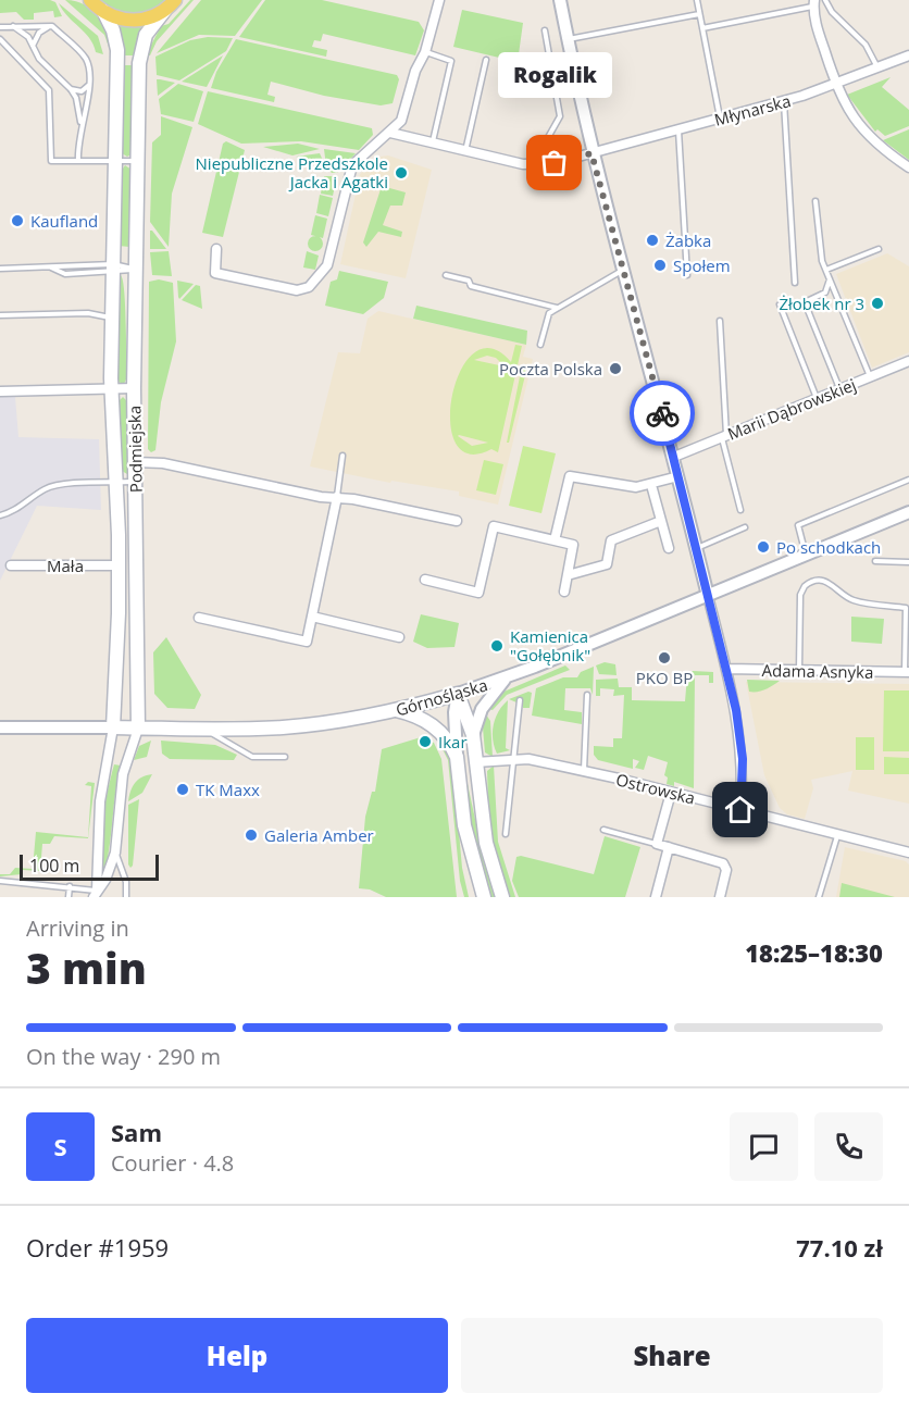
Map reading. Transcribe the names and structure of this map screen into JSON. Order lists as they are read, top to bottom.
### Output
{
  "streets": {
    "main road": ["Podmiejska", "Górnośląska"],
    "street": [
      "Młynarska",
      "Marii Dąbrowskiej",
      "Mała",
      "Adama Asnyka",
      "Ostrowska"
    ]
  },
  "crossings": [
    ["Podmiejska", "Mała"],
    ["Podmiejska", "Górnośląska"]
  ],
  "places": [
    "Rogalik",
    "Niepubliczne Przedszkole Jacka i Agatki",
    "Kaufland",
    "Żabka",
    "Społem",
    "Żłobek nr 3",
    "Poczta Polska",
    "Po schodkach",
    "Kamienica \"Gołębnik\"",
    "PKO BP",
    "Ikar",
    "TK Maxx",
    "Galeria Amber"
  ],
  "scale_bar": "100 m",
  "page": {
    "bubble": "Rogalik",
    "scale": "100 m",
    "heading": ["3 min", "Arriving in", "18:25–18:30"],
    "panel": [
      "Sam",
      "Courier · 4.8",
      "Order #1959",
      "77.10 zł"
    ],
    "bar": "On the way · 290 m",
    "round": "S",
    "buttons": ["Help", "Share"]
  }
}
